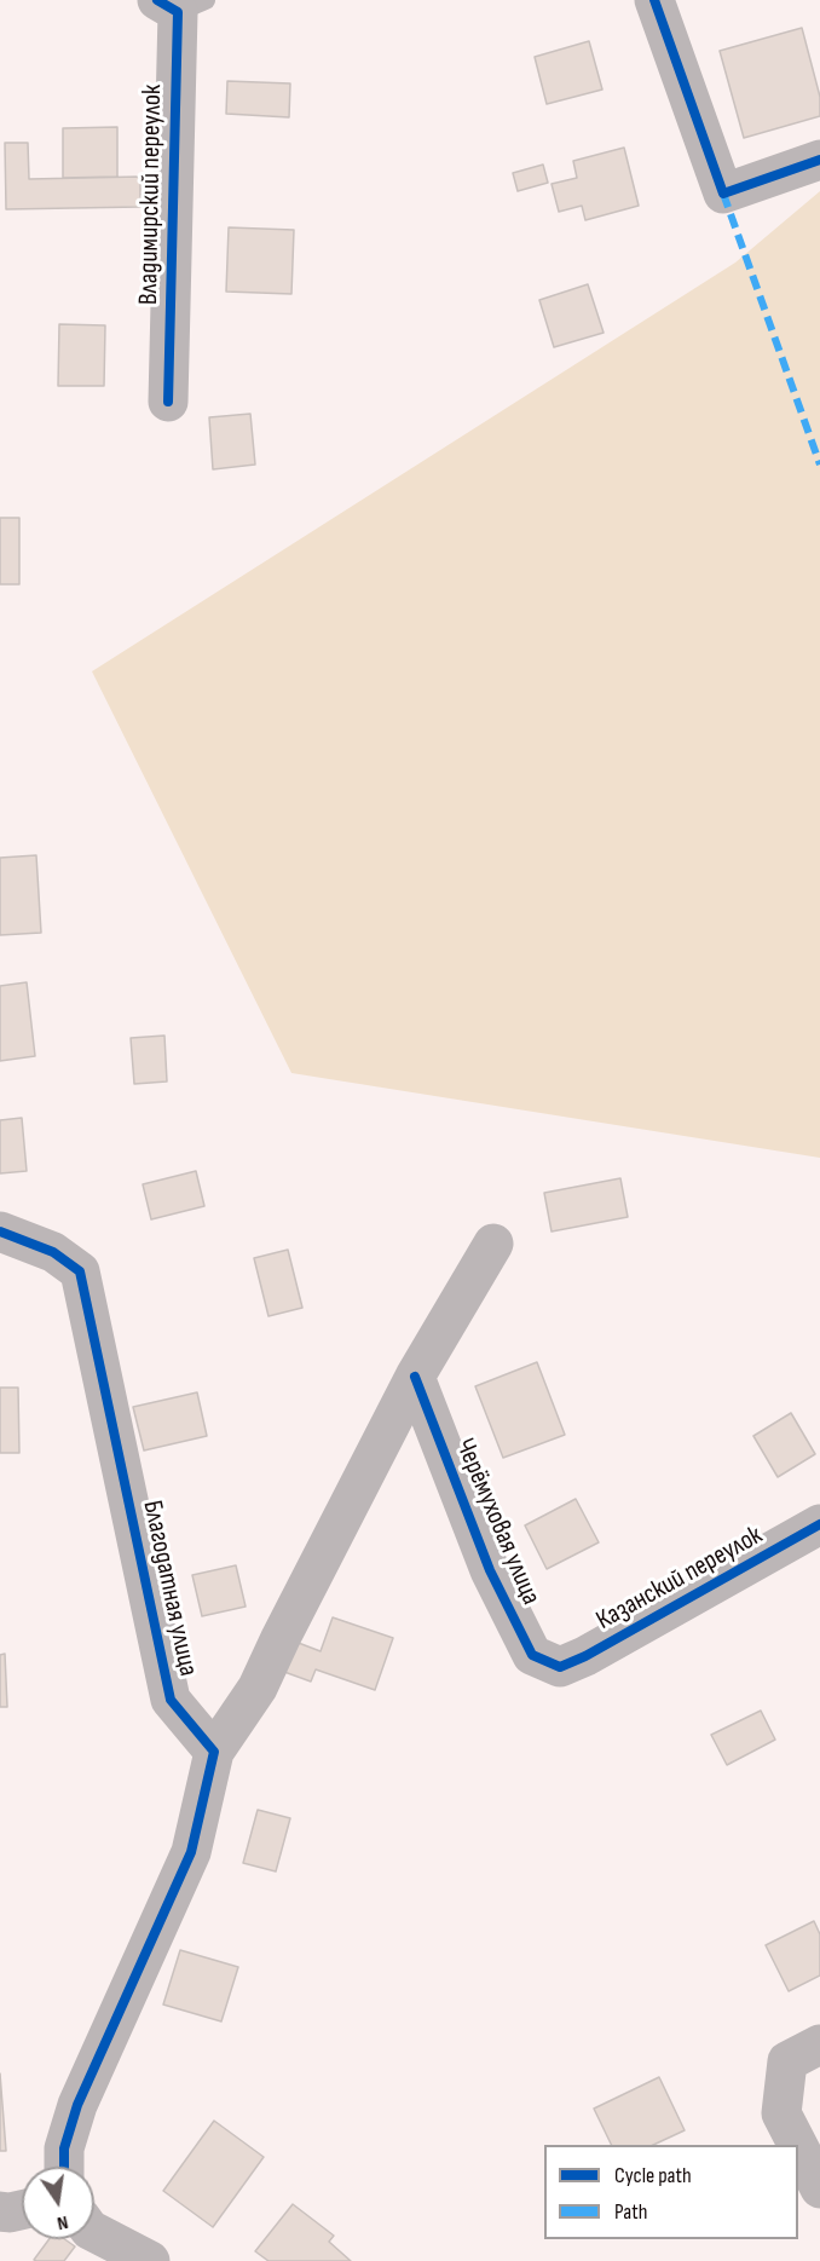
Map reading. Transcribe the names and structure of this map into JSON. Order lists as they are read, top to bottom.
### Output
{
  "streets": {
    "street": [
      "Владимирский переулок",
      "Черёмуховая улица",
      "Казанский переулок",
      "Благодатная улица"
    ]
  },
  "crossings": [
    ["Черёмуховая улица", "Казанский переулок"]
  ],
  "legend": ["Cycle path", "Path"],
  "north": "bottom"
}
